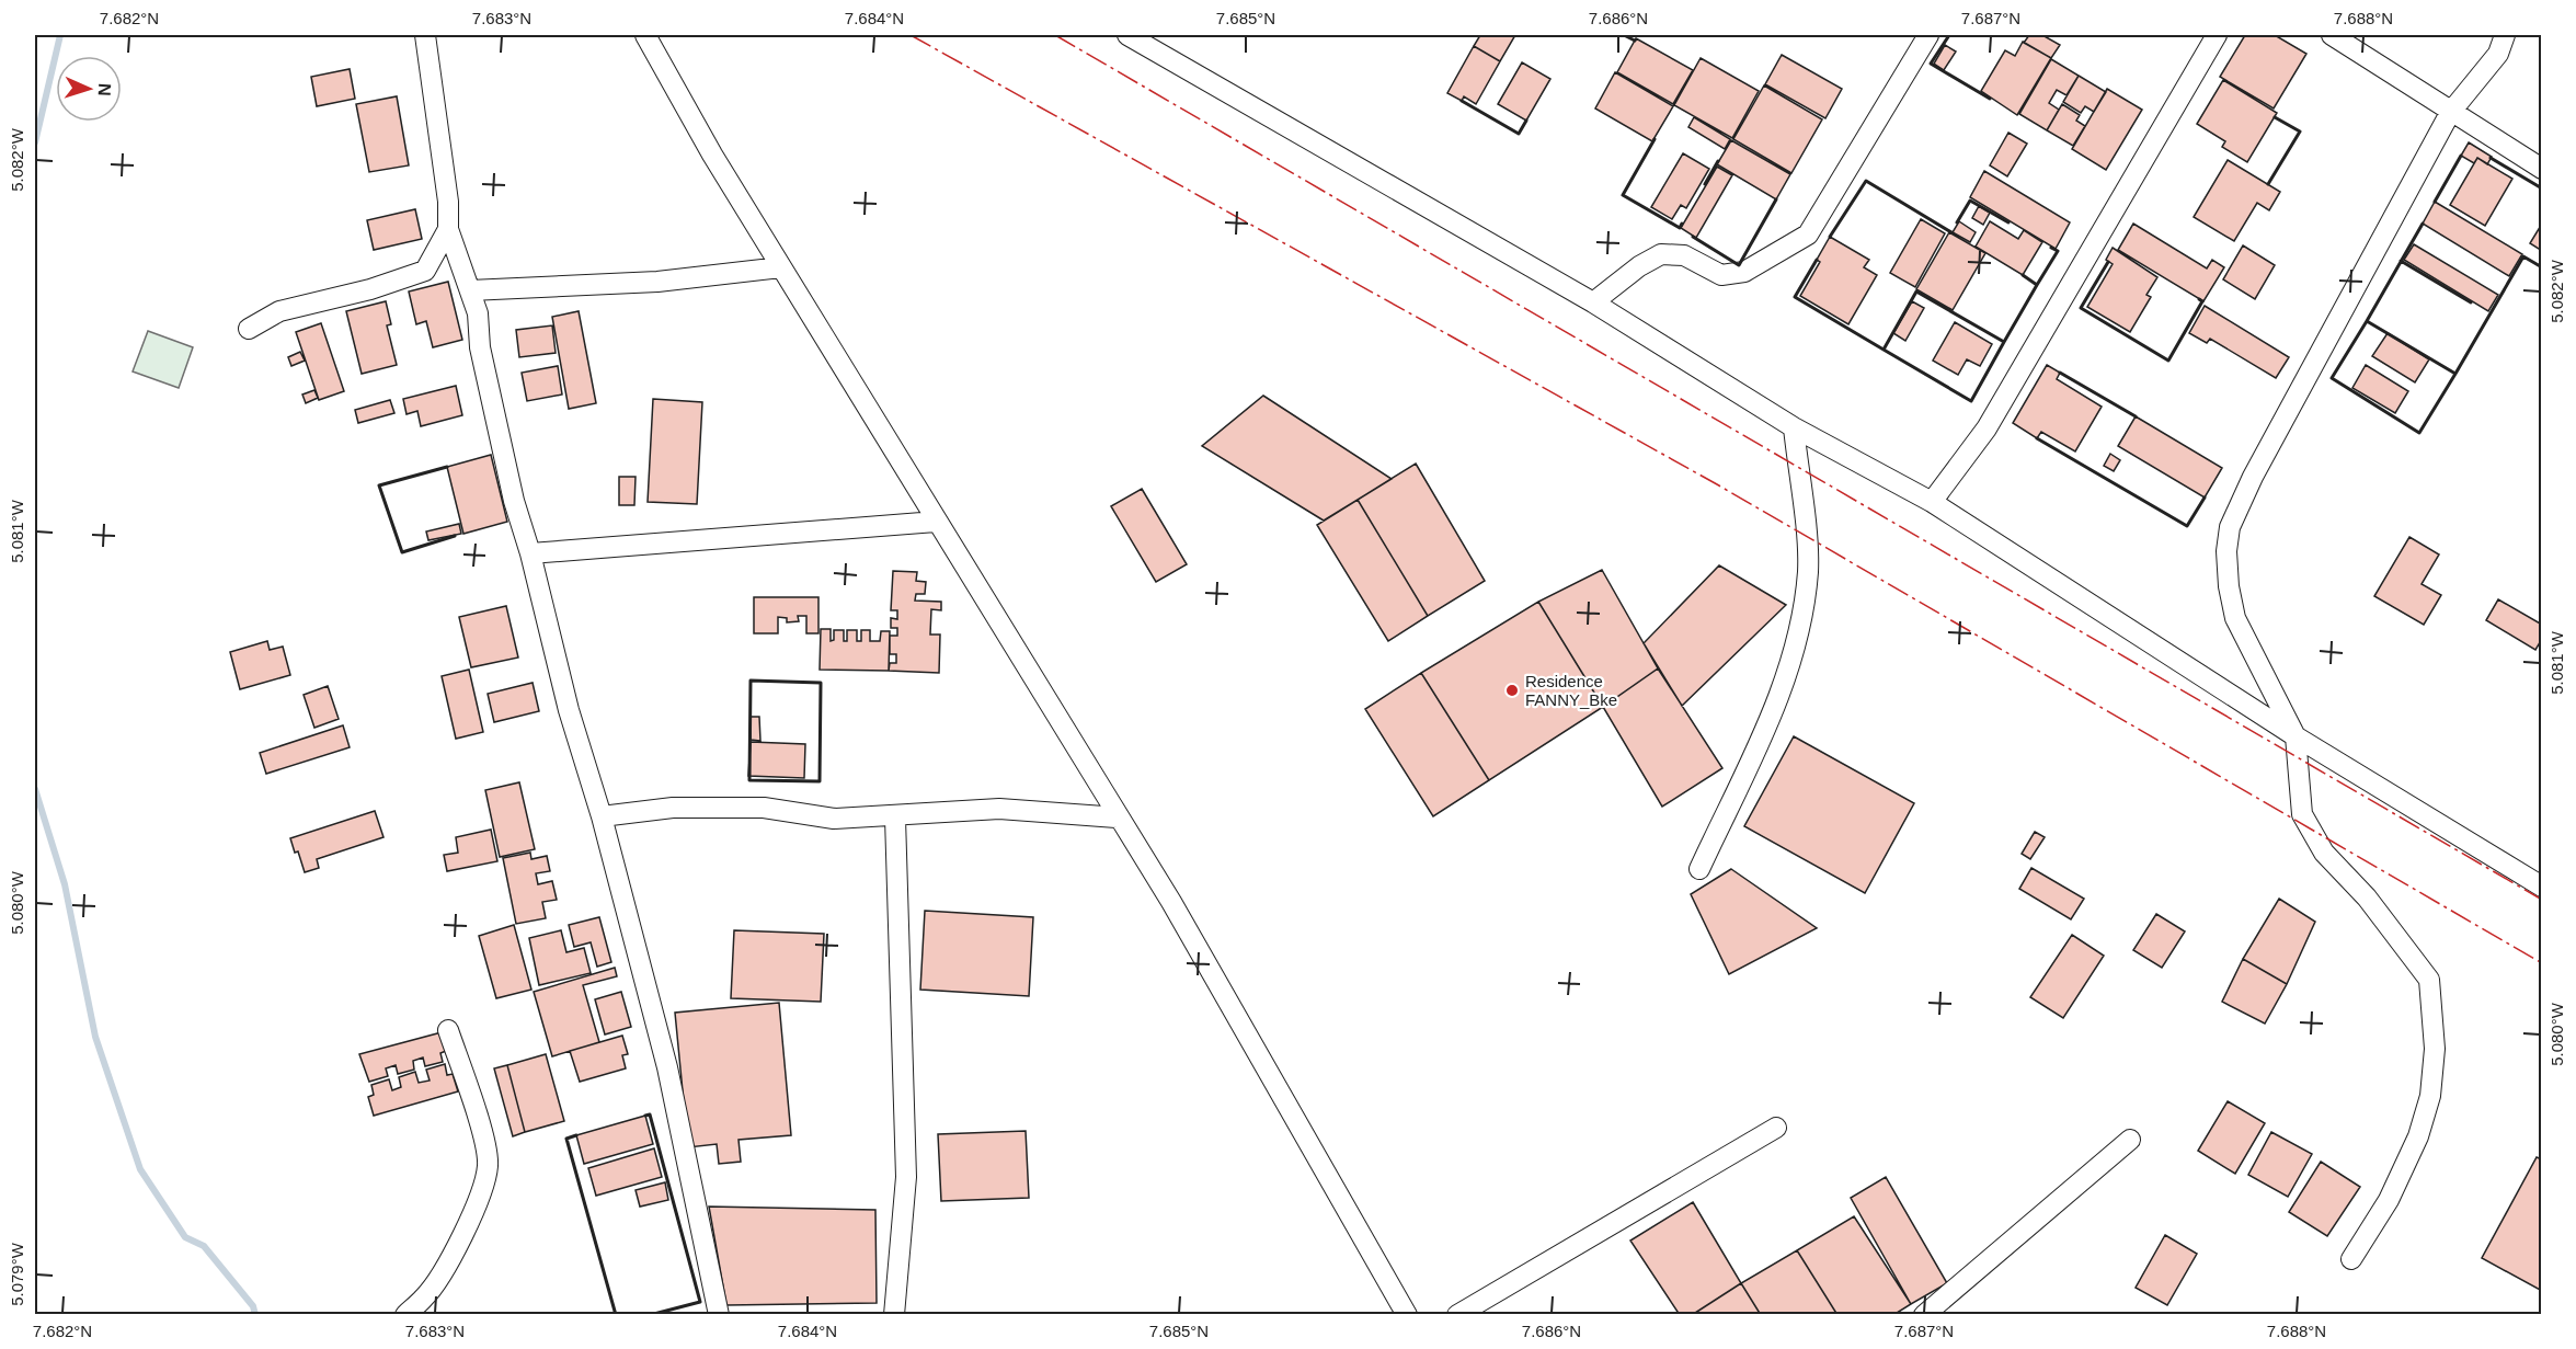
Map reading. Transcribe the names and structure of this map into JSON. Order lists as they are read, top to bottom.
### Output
{
  "places": ["Residence FANNY_Bke"],
  "north": "right",
  "coordinates": [
    "7.682°N",
    "7.683°N",
    "7.684°N",
    "7.685°N",
    "7.686°N",
    "7.687°N",
    "7.688°N",
    "5.082°W",
    "5.081°W",
    "5.080°W",
    "5.079°W"
  ]
}
